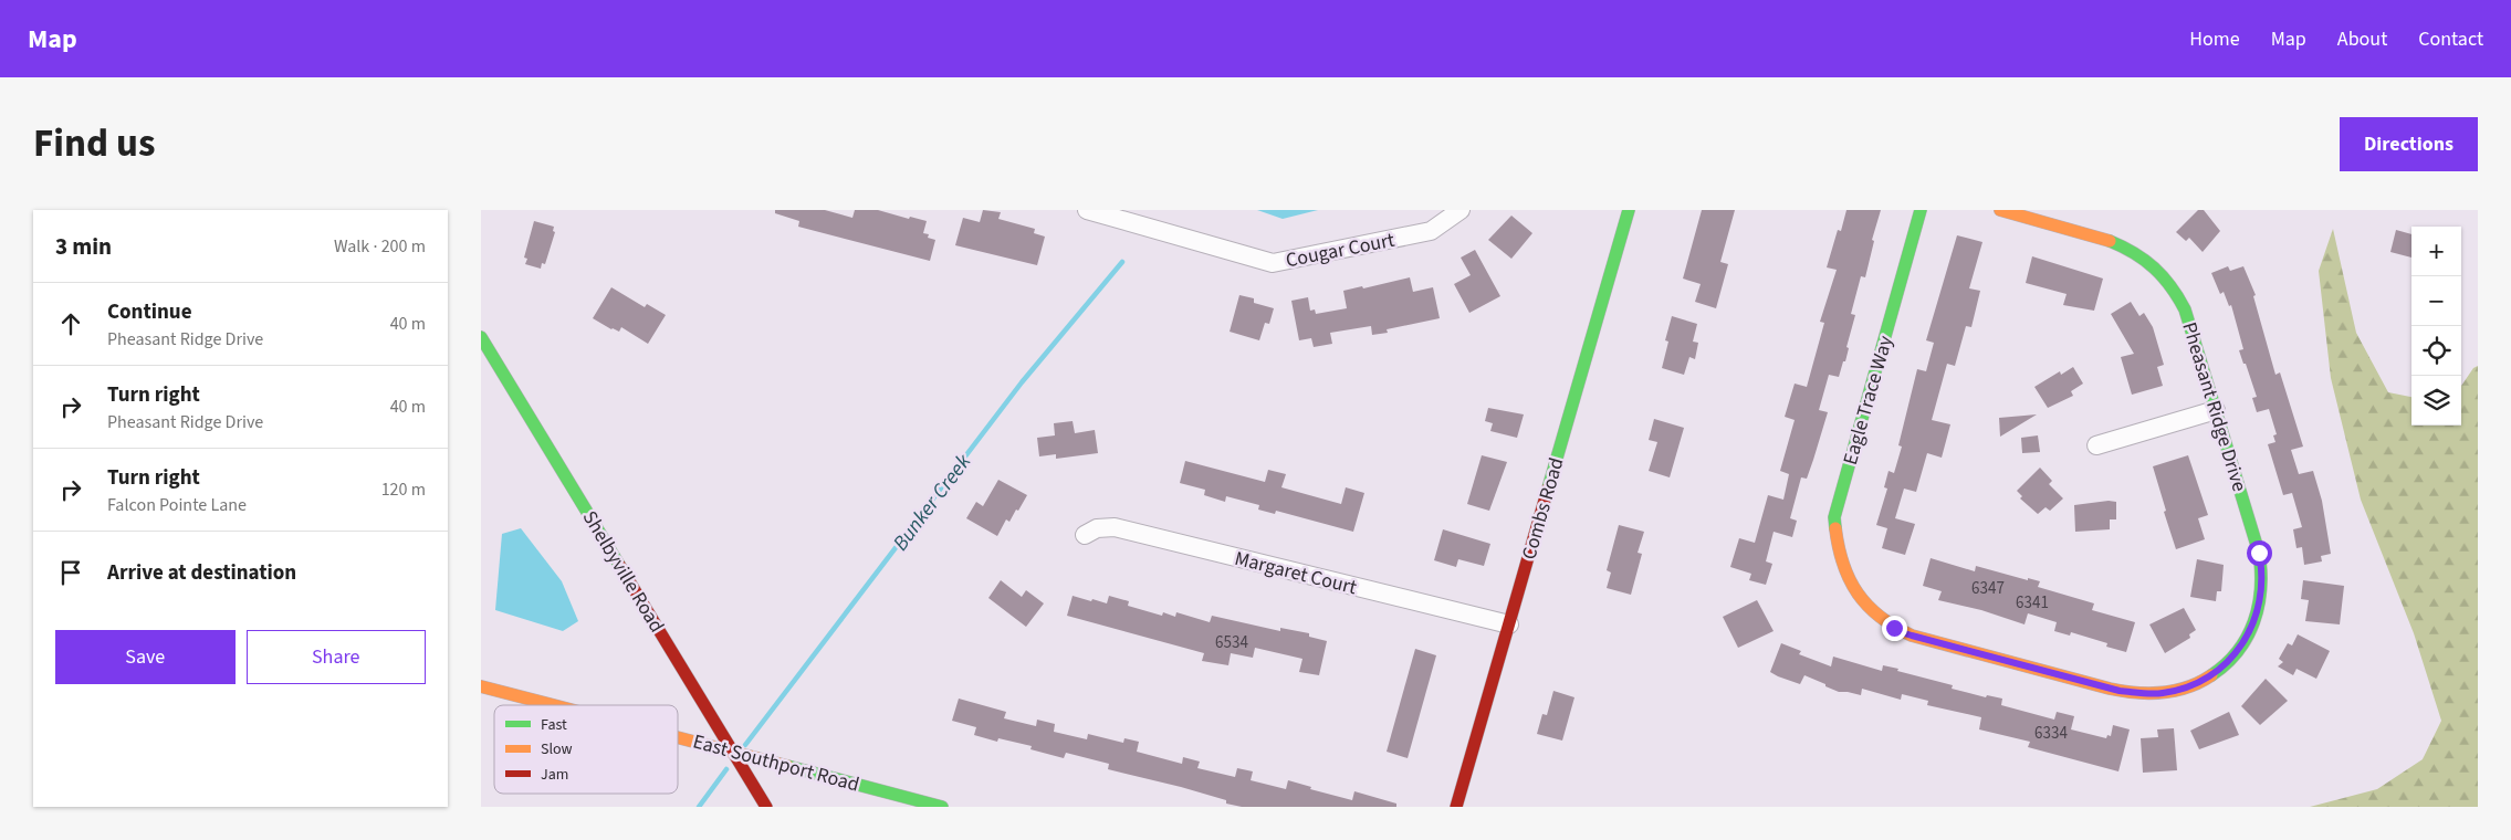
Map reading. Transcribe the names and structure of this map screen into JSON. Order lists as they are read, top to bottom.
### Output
{
  "streets": {
    "street": [
      "Cougar Court",
      "Eagle Trace Way",
      "Pheasant Ridge Drive",
      "Combs Road",
      "Shelbyville Road",
      "Margaret Court",
      "East Southport Road"
    ]
  },
  "crossings": [
    ["Eagle Trace Way", "Pheasant Ridge Drive"],
    ["Combs Road", "Margaret Court"],
    ["Shelbyville Road", "East Southport Road"]
  ],
  "water": ["Bunker Creek"],
  "house_numbers": [
    "6347",
    "6341",
    "6534",
    "6334"
  ],
  "legend": ["Fast", "Slow", "Jam"],
  "page": {
    "header": "Map",
    "nav": [
      "Home",
      "Map",
      "About",
      "Contact"
    ],
    "title": "Find us",
    "buttons": [
      "Directions",
      ["Save", "Share"]
    ],
    "heading": ["3 min", "Walk · 200 m"],
    "map_buttons": ["+", "−"],
    "list": [
      ["Continue", "Pheasant Ridge Drive", "40 m"],
      ["Turn right", "Pheasant Ridge Drive", "40 m"],
      ["Turn right", "Falcon Pointe Lane", "120 m"],
      "Arrive at destination"
    ]
  }
}
